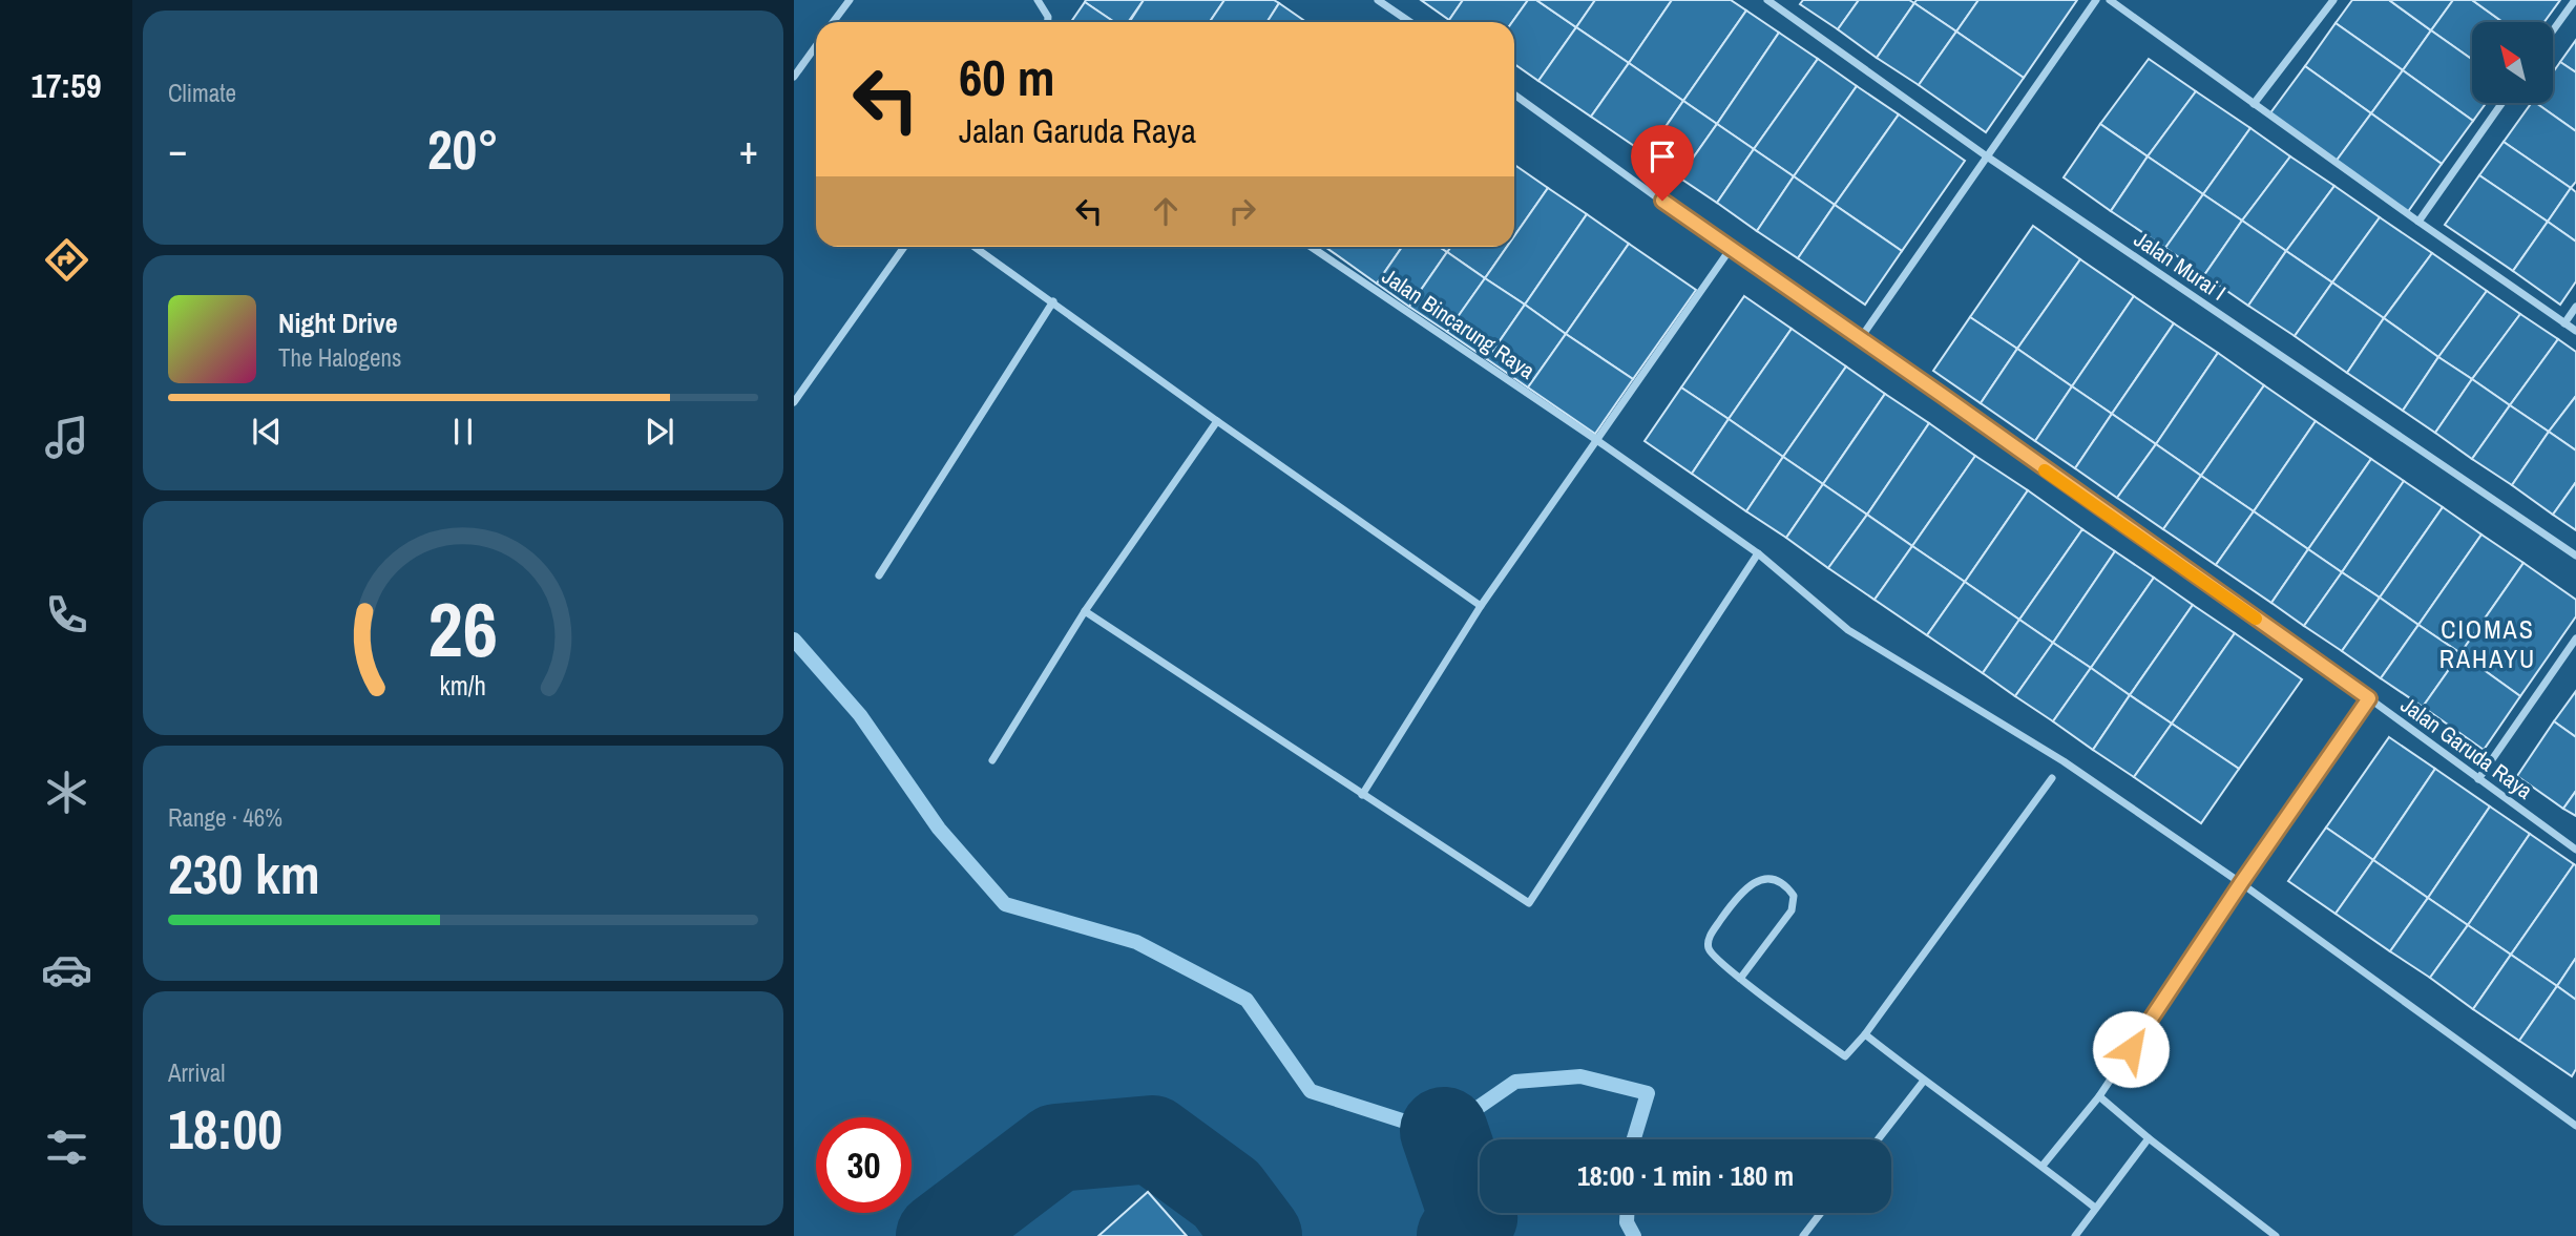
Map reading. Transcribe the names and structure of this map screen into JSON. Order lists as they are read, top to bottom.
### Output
{
  "streets": {
    "street": ["Jalan Murai I", "Jalan Bincarung Raya", "Jalan Garuda Raya"]
  },
  "districts": ["CIOMAS RAHAYU"],
  "north": "top left",
  "page": {
    "tabs": "17:59",
    "tile": [
      "Climate",
      ["Range · 46%", "230 km"],
      ["Arrival", "18:00"]
    ],
    "turn": ["60 m", "Jalan Garuda Raya"],
    "heat": ["−", "20°", "+"],
    "song": ["Night Drive", "The Halogens"],
    "limit": "30",
    "trip": "18:00 · 1 min · 180 m",
    "gauge": ["26", "km/h"]
  }
}
